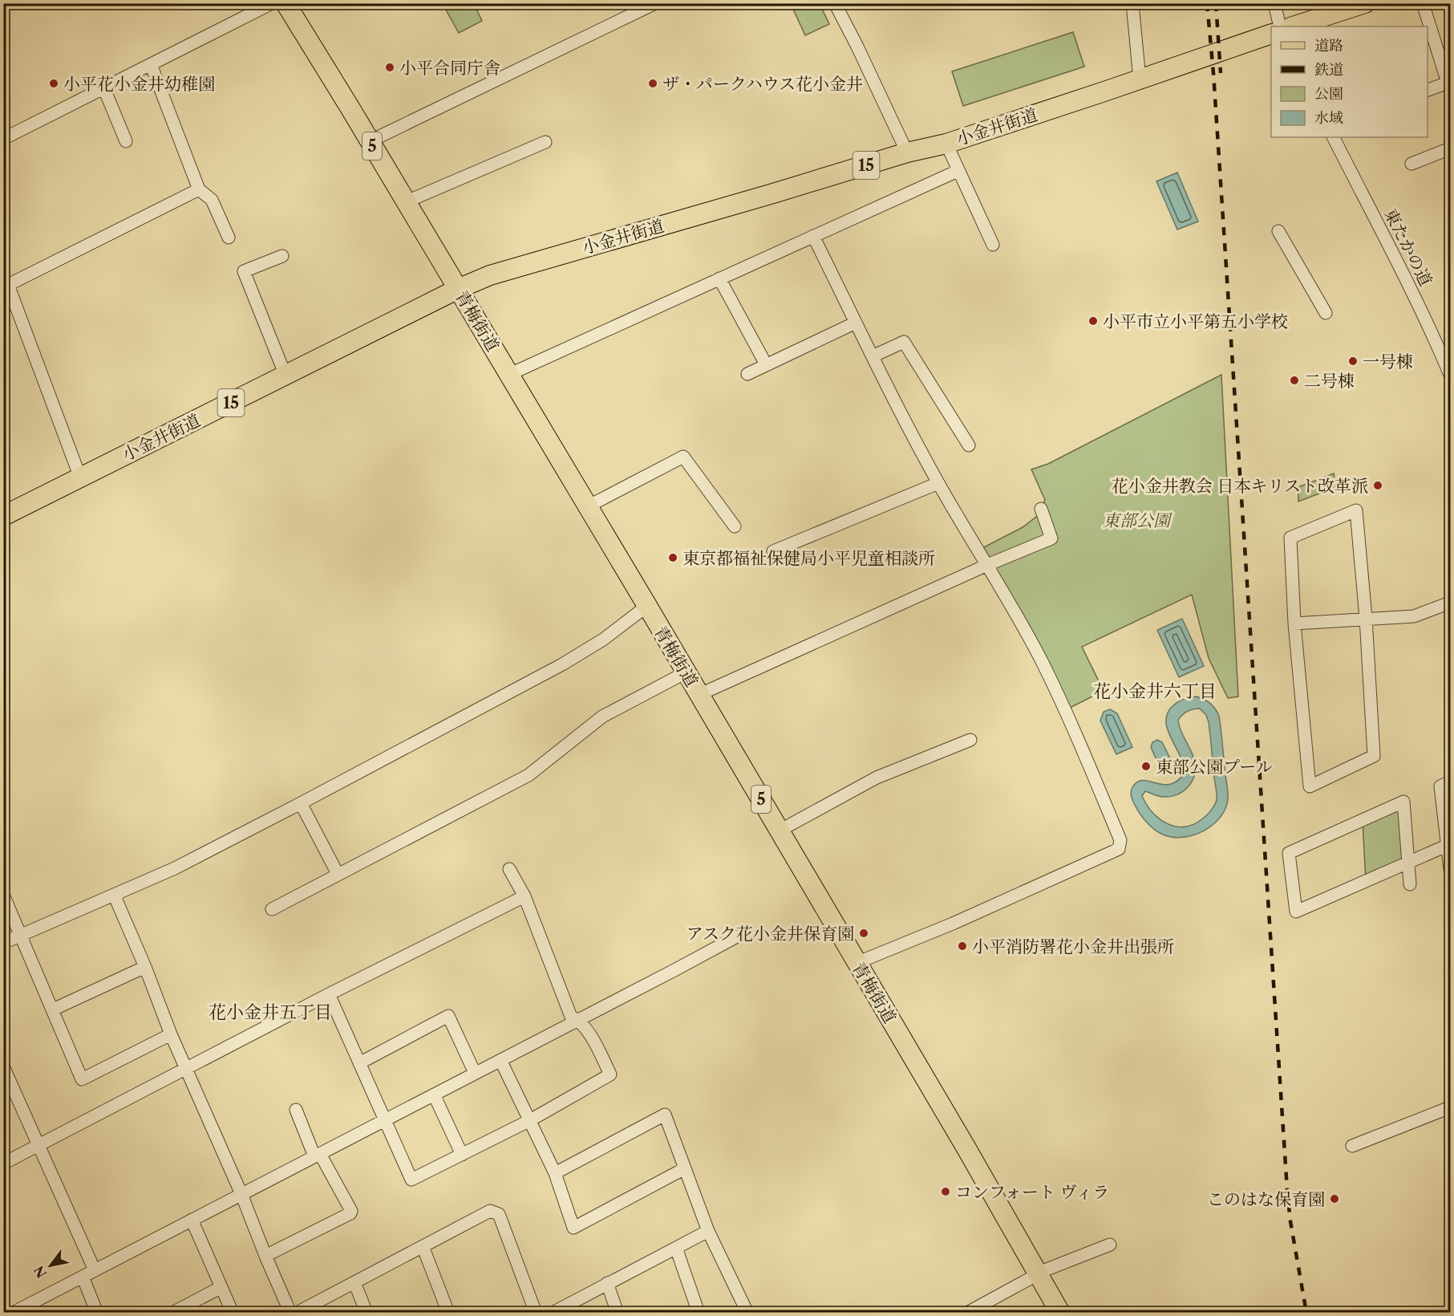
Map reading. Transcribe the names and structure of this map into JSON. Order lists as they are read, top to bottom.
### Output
{
  "streets": {
    "main road": [
      "小金井街道",
      "5",
      "15",
      "青梅街道"
    ],
    "street": ["東たかの道"]
  },
  "crossings": [
    ["小金井街道", "青梅街道"]
  ],
  "districts": ["花小金井六丁目", "花小金井五丁目"],
  "parks": ["東部公園"],
  "places": [
    "小平合同庁舎",
    "小平花小金井幼稚園",
    "ザ・パークハウス花小金井",
    "小平市立小平第五小学校",
    "一号棟",
    "二号棟",
    "花小金井教会 日本キリスト改革派",
    "東京都福祉保健局小平児童相談所",
    "東部公園プール",
    "アスク花小金井保育園",
    "小平消防署花小金井出張所",
    "コンフォート ヴィラ",
    "このはな保育園"
  ],
  "legend": [
    "道路",
    "鉄道",
    "公園",
    "水域"
  ],
  "north": "bottom left"
}
